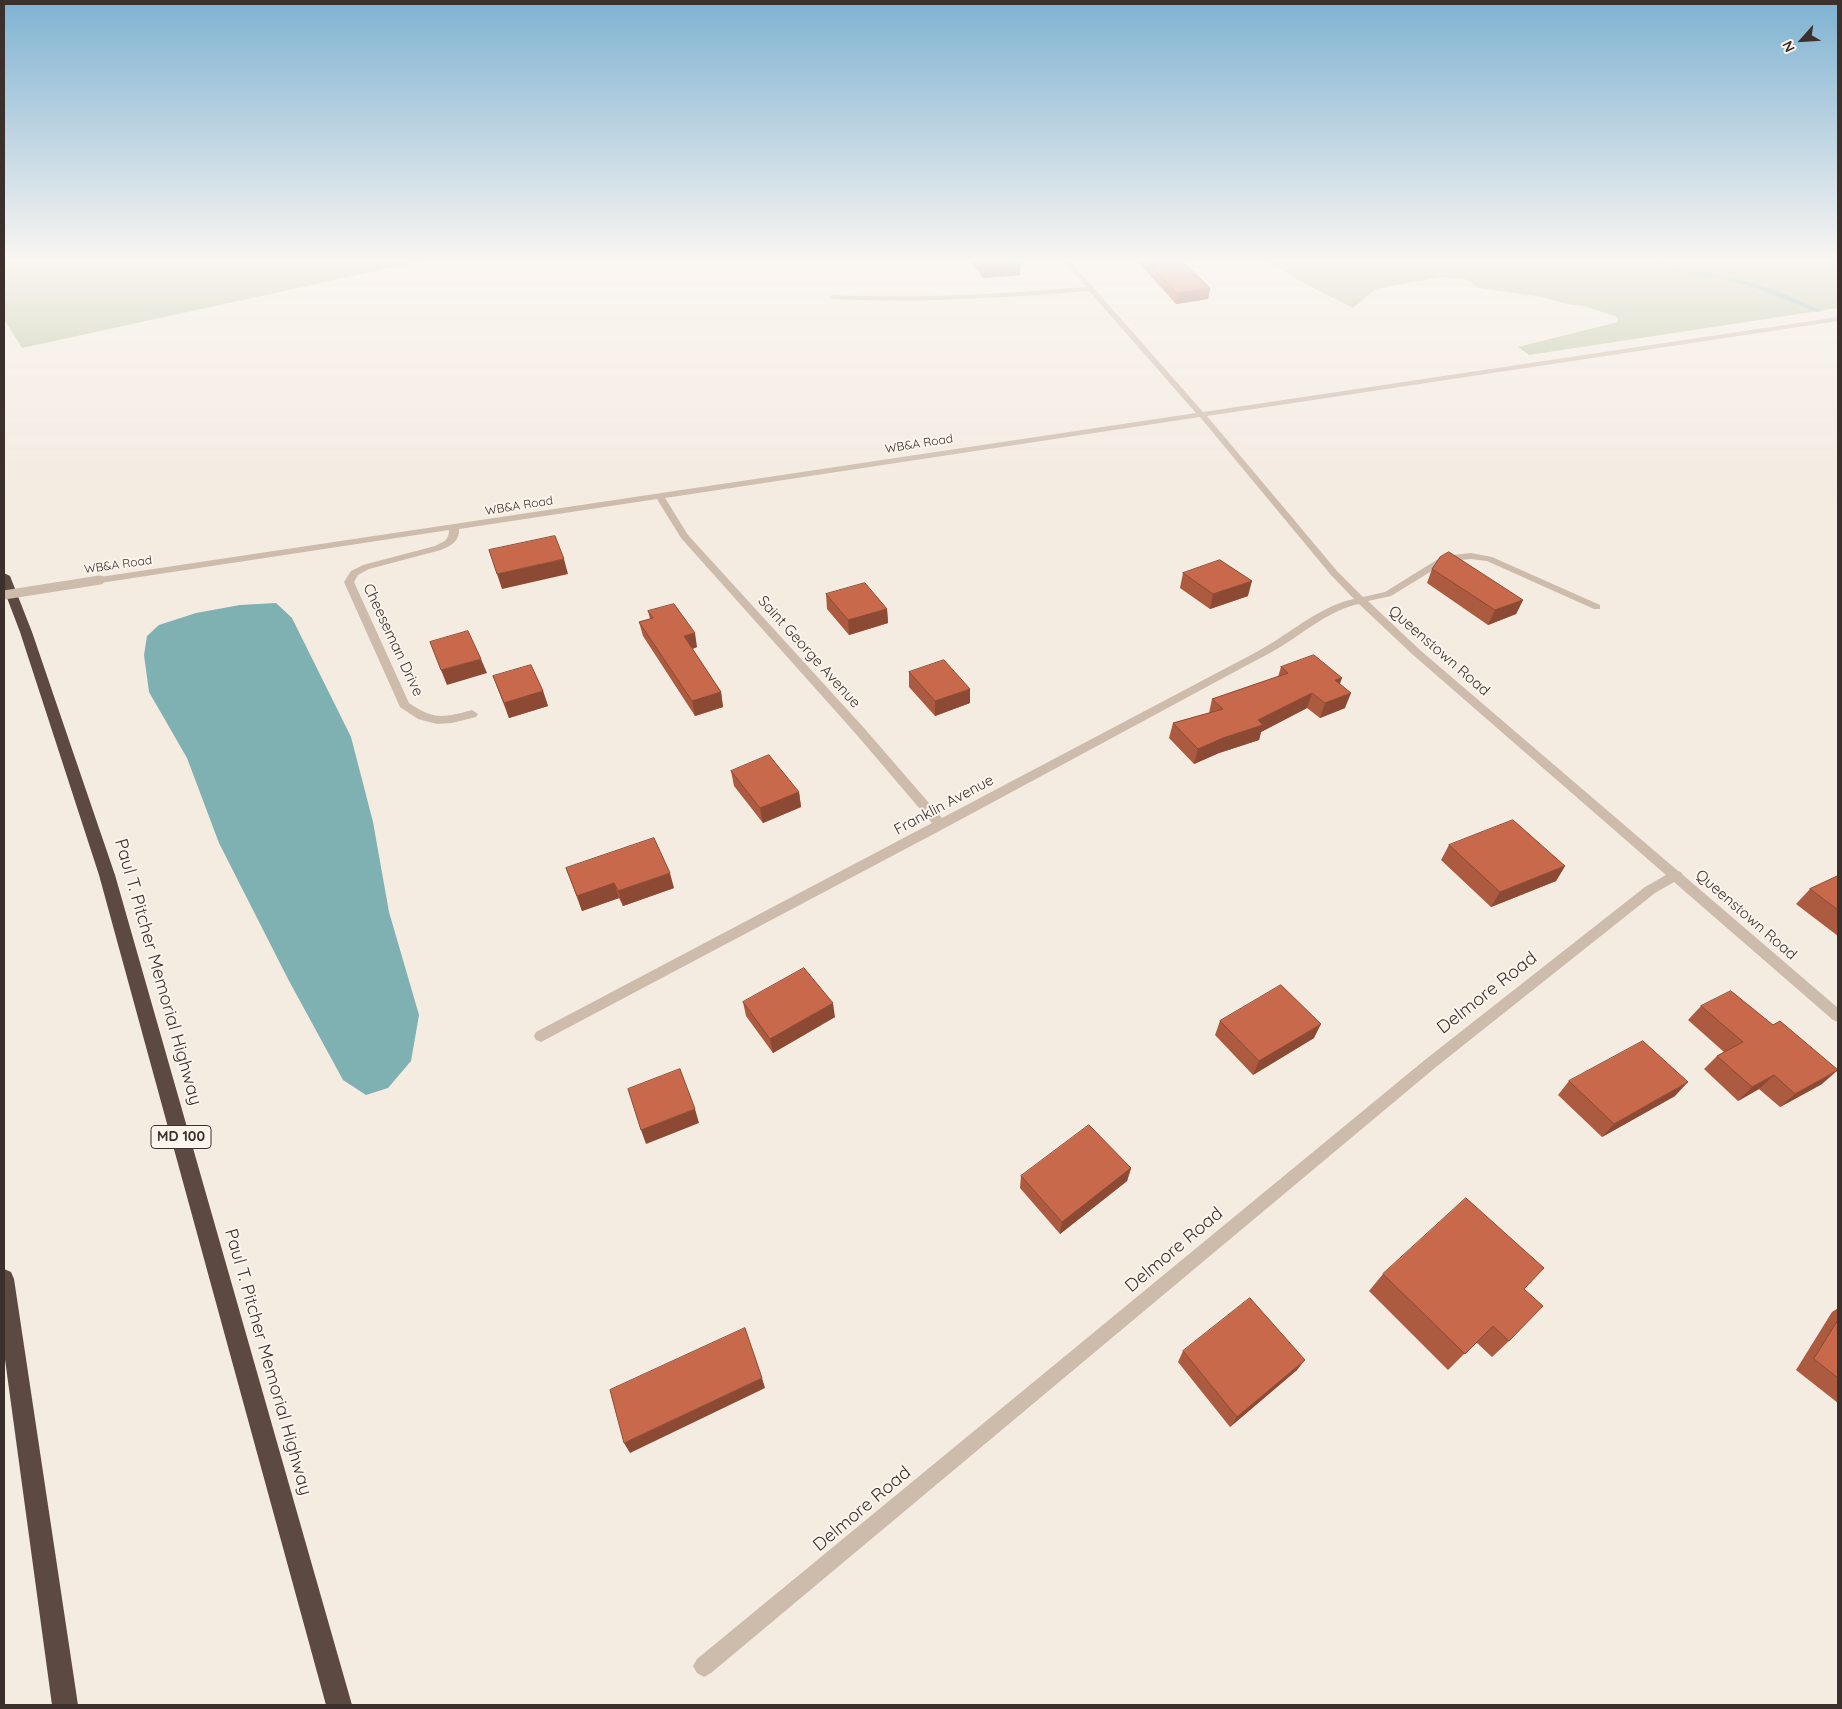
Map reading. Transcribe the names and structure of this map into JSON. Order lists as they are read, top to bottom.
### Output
{
  "streets": {
    "highway": ["Paul T. Pitcher Memorial Highway", "MD 100"],
    "street": [
      "WB&A Road",
      "Cheeseman Drive",
      "Queenstown Road",
      "Saint George Avenue",
      "Franklin Avenue",
      "Delmore Road"
    ]
  },
  "crossings": [
    ["WB&A Road", "Cheeseman Drive"],
    ["WB&A Road", "Queenstown Road"],
    ["WB&A Road", "Saint George Avenue"],
    ["Queenstown Road", "Franklin Avenue"],
    ["Queenstown Road", "Delmore Road"],
    ["Saint George Avenue", "Franklin Avenue"]
  ],
  "north": "bottom left"
}
